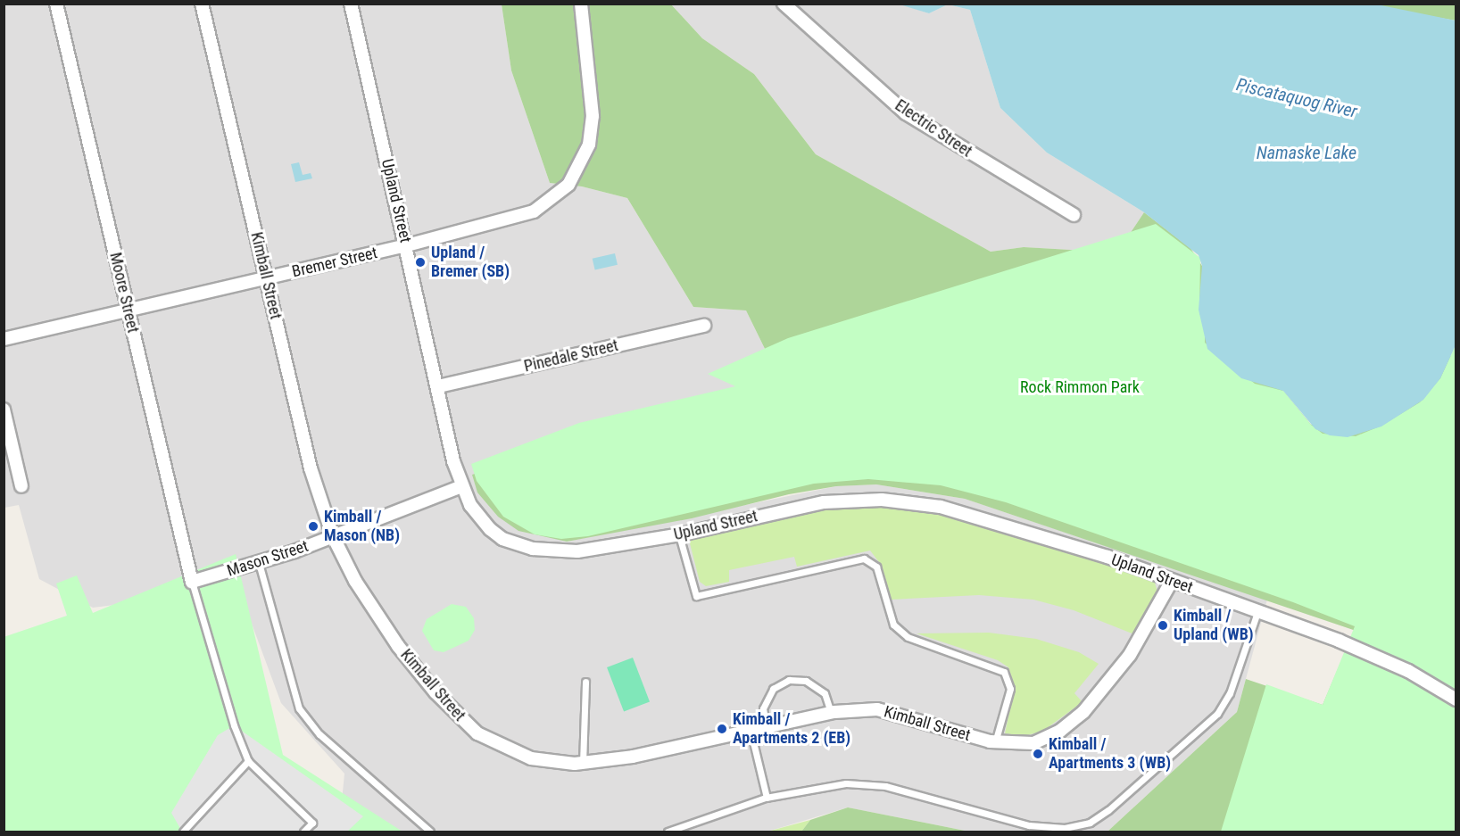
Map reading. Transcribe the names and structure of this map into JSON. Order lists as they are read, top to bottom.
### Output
{
  "streets": {
    "street": [
      "Electric Street",
      "Upland Street",
      "Bremer Street",
      "Kimball Street",
      "Moore Street",
      "Pinedale Street",
      "Mason Street"
    ]
  },
  "crossings": [
    ["Upland Street", "Bremer Street"],
    ["Upland Street", "Kimball Street"],
    ["Upland Street", "Pinedale Street"],
    ["Upland Street", "Mason Street"],
    ["Bremer Street", "Kimball Street"],
    ["Bremer Street", "Moore Street"],
    ["Kimball Street", "Mason Street"],
    ["Moore Street", "Mason Street"]
  ],
  "water": ["Piscataquog River", "Namaske Lake"],
  "parks": ["Rock Rimmon Park"],
  "places": [
    "Upland / Bremer (SB)",
    "Kimball / Mason (NB)",
    "Kimball / Upland (WB)",
    "Kimball / Apartments 2 (EB)",
    "Kimball / Apartments 3 (WB)"
  ]
}
